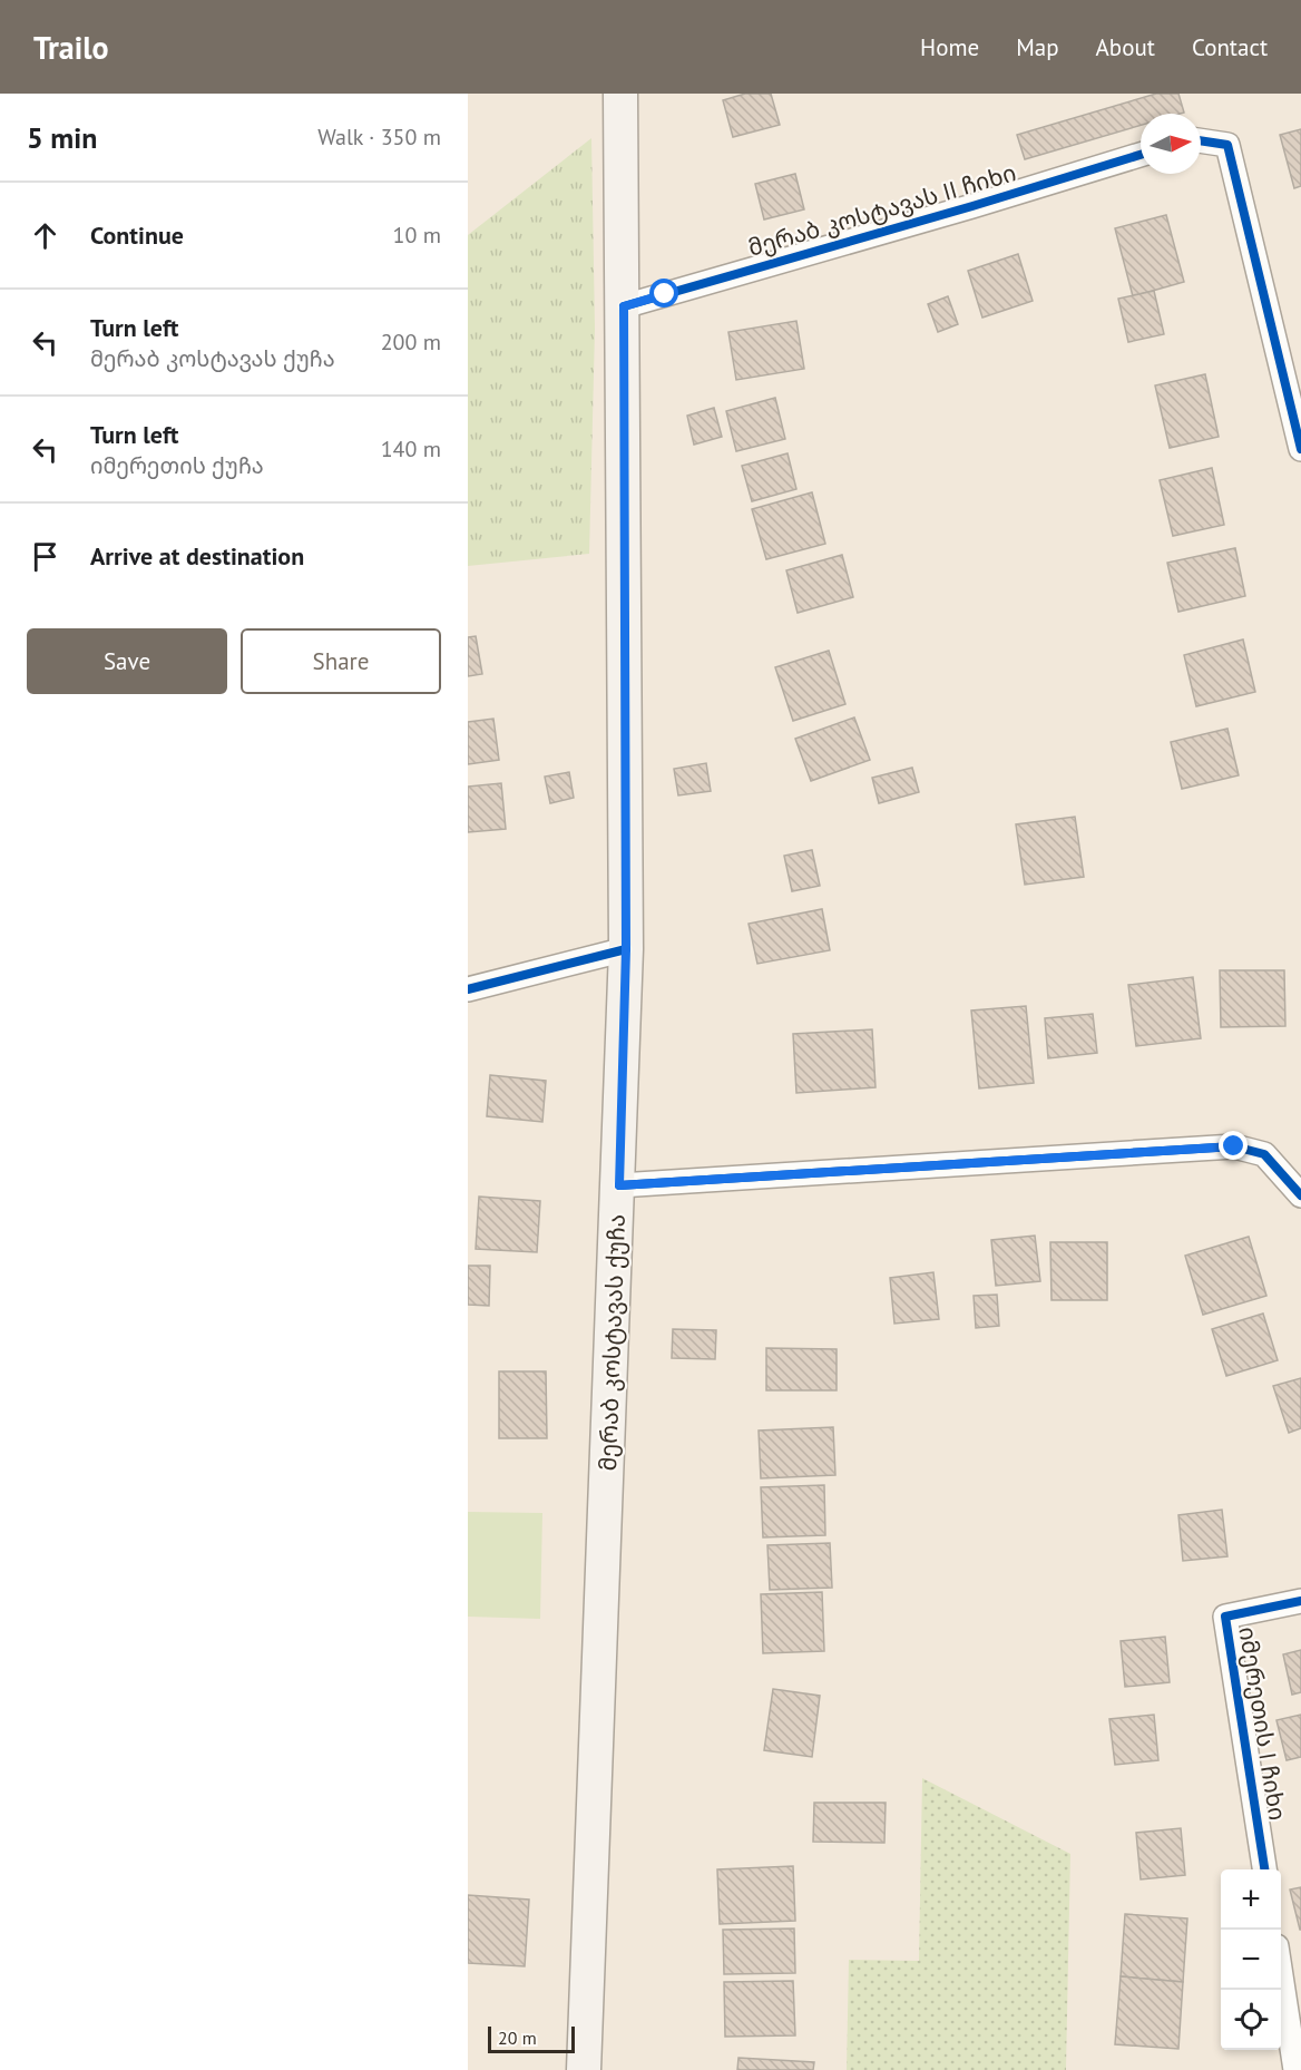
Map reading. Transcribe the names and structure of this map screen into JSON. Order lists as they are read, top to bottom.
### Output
{
  "streets": {
    "main road": ["მერაბ კოსტავას ქუჩა"],
    "street": ["მერაბ კოსტავას II ჩიხი", "იმერეთის I ჩიხი"]
  },
  "crossings": [
    ["მერაბ კოსტავას II ჩიხი", "მერაბ კოსტავას ქუჩა"]
  ],
  "scale_bar": "20 m",
  "north": "right",
  "page": {
    "header": "Trailo",
    "nav": [
      "Home",
      "Map",
      "About",
      "Contact"
    ],
    "heading": ["5 min", "Walk · 350 m"],
    "list": [
      ["Continue", "10 m"],
      ["Turn left", "მერაბ კოსტავას ქუჩა", "200 m"],
      ["Turn left", "იმერეთის ქუჩა", "140 m"],
      "Arrive at destination"
    ],
    "buttons": ["Save", "Share"],
    "map_buttons": ["+", "−"],
    "scale": "20 m"
  }
}
